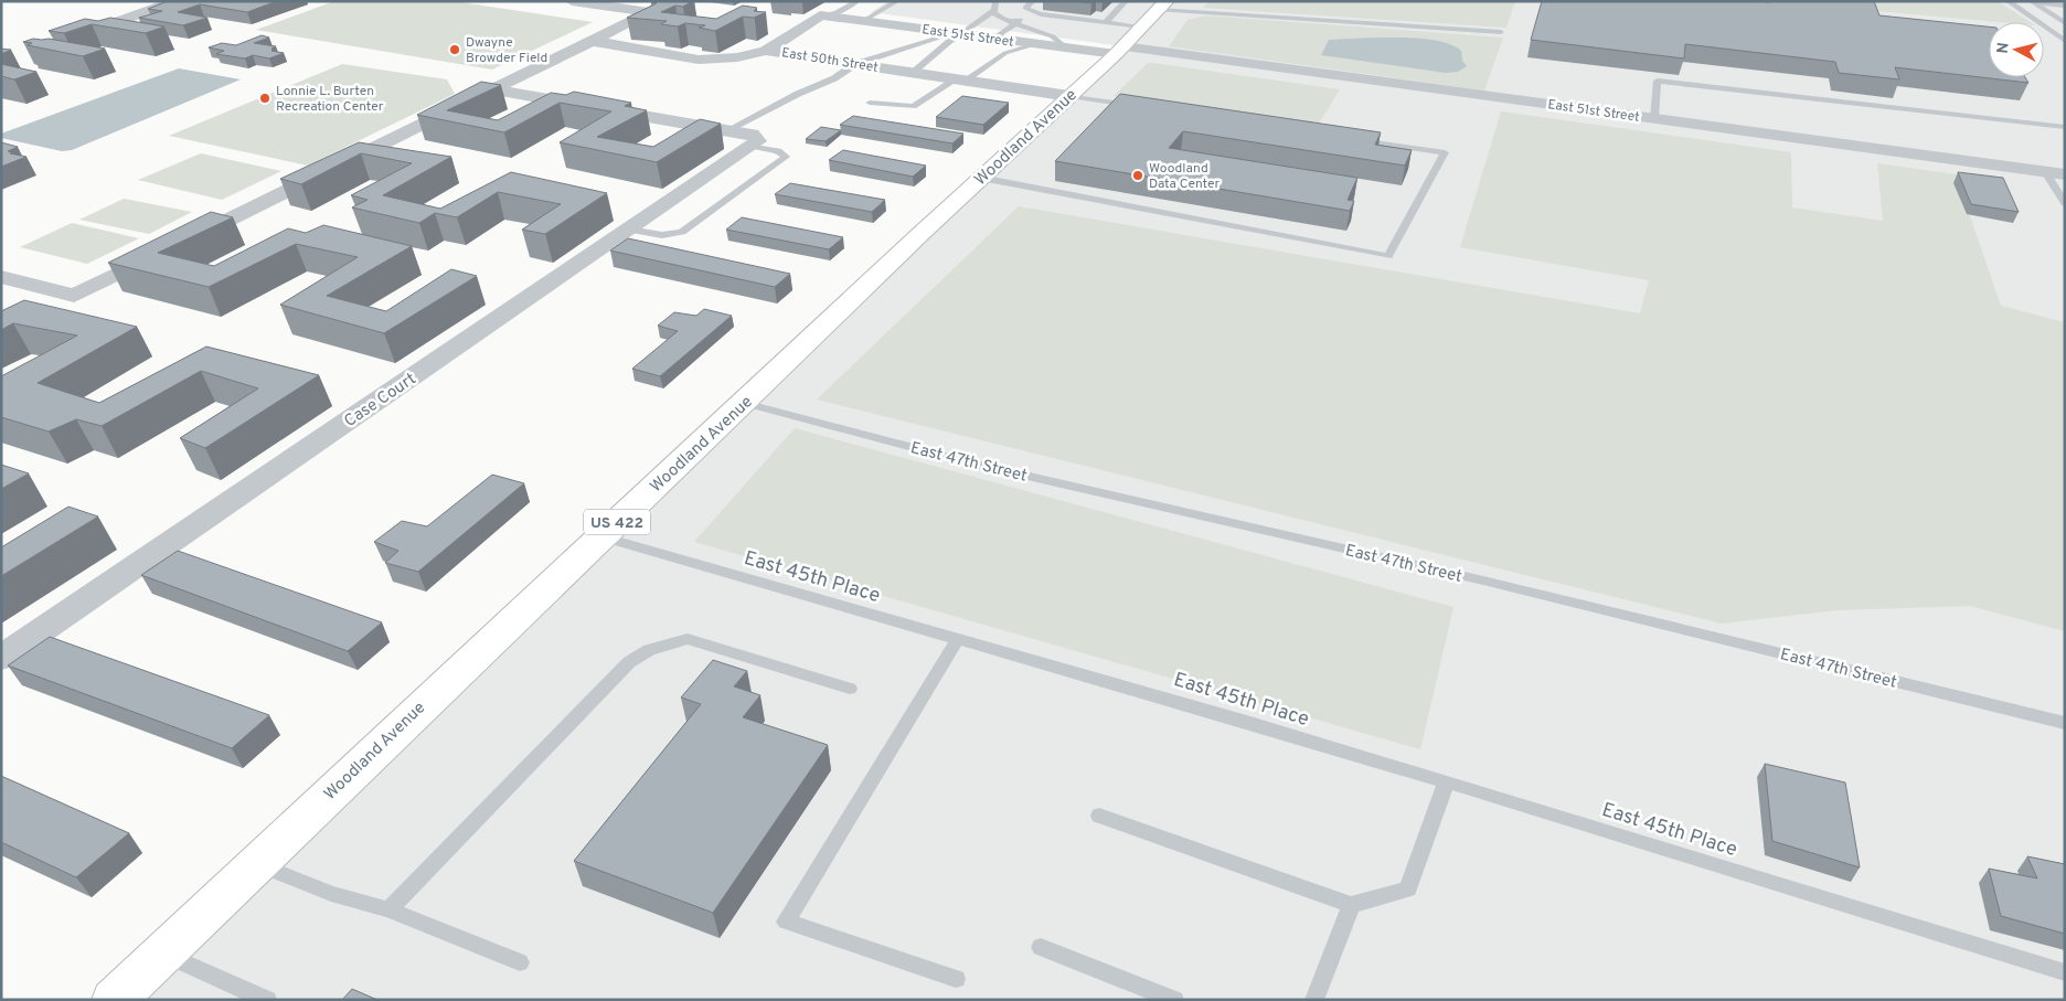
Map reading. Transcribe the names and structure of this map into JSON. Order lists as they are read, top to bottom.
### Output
{
  "streets": {
    "main road": ["Woodland Avenue", "US 422"],
    "street": ["East 51st Street", "East 50th Street", "Case Court"],
    "lane": ["East 47th Street", "East 45th Place"]
  },
  "crossings": [
    ["East 51st Street", "Woodland Avenue"],
    ["East 50th Street", "Woodland Avenue"],
    ["Woodland Avenue", "East 47th Street"],
    ["Woodland Avenue", "East 45th Place"]
  ],
  "places": ["Dwayne Browder Field", "Lonnie L. Burten Recreation Center", "Woodland Data Center"],
  "north": "left"
}
